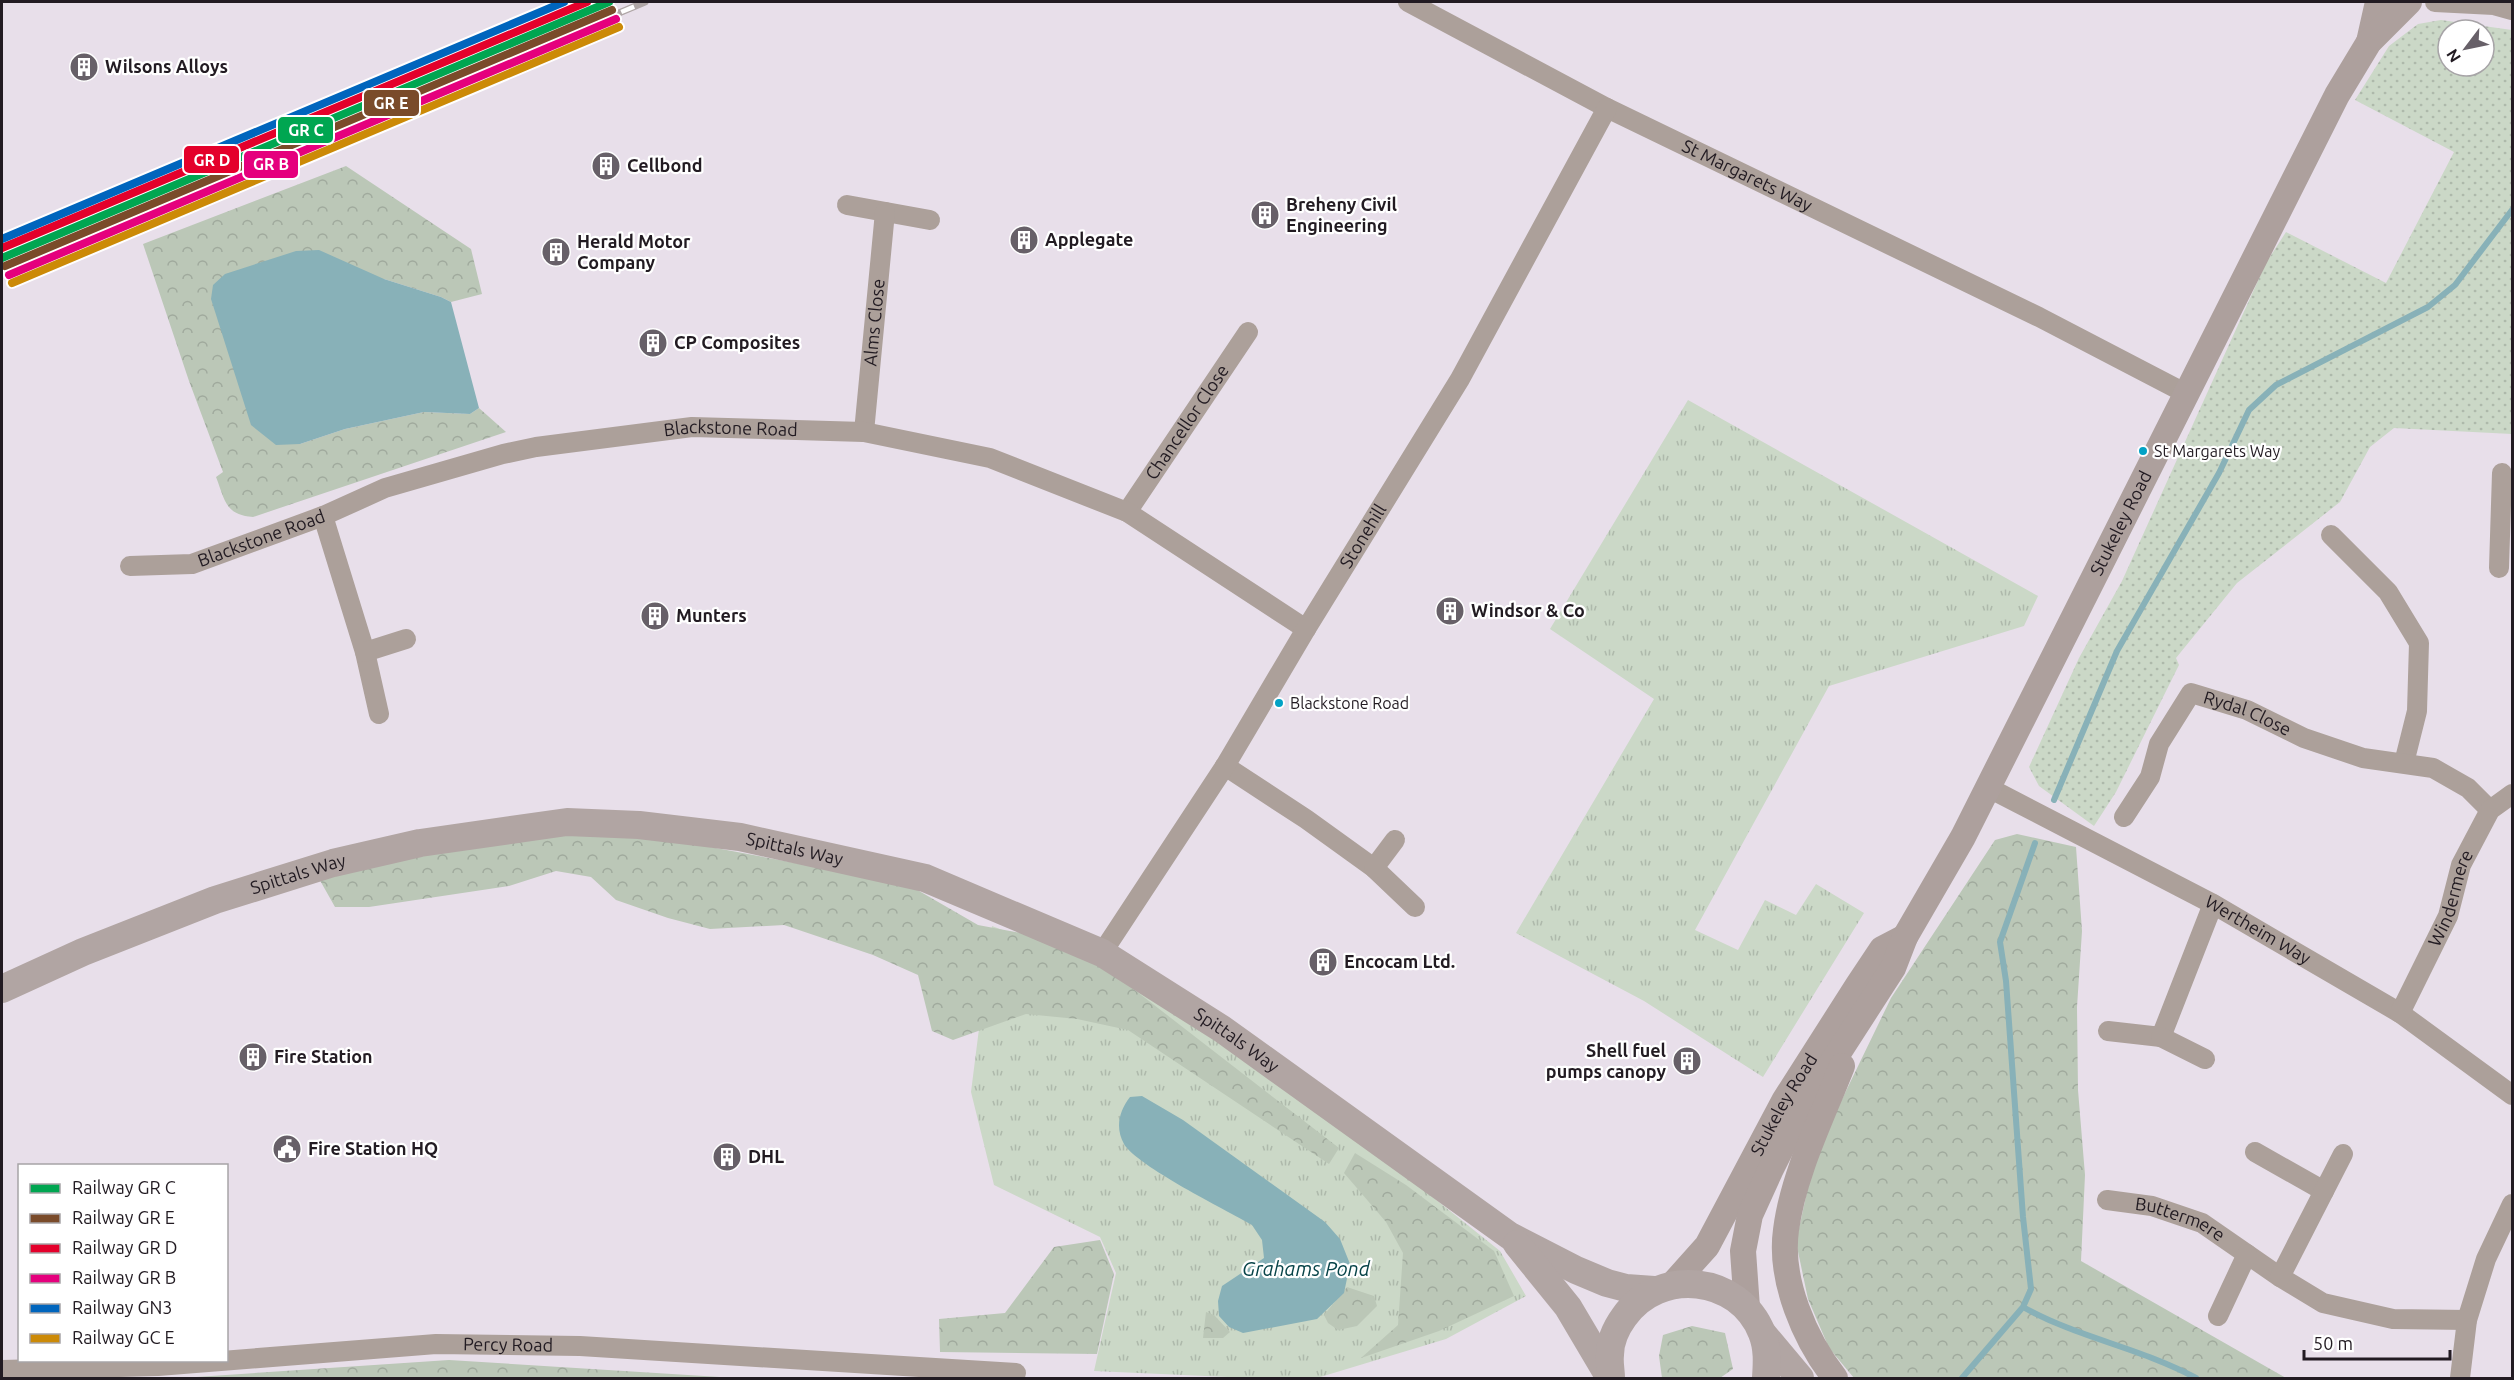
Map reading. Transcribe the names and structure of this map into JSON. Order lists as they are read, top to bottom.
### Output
{
  "streets": {
    "highway": ["Spittals Way"],
    "main road": ["Stukeley Road"],
    "street": [
      "St Margarets Way",
      "Alms Close",
      "Chancellor Close",
      "Blackstone Road",
      "Stonehill",
      "Rydal Close",
      "Windermere",
      "Wertheim Way",
      "Buttermere",
      "Percy Road"
    ]
  },
  "crossings": [
    ["St Margarets Way", "Stukeley Road"],
    ["St Margarets Way", "Stonehill"],
    ["Alms Close", "Blackstone Road"],
    ["Chancellor Close", "Blackstone Road"],
    ["Blackstone Road", "Stonehill"],
    ["Stukeley Road", "Spittals Way"],
    ["Stukeley Road", "Wertheim Way"],
    ["Stonehill", "Spittals Way"],
    ["Rydal Close", "Windermere"],
    ["Windermere", "Wertheim Way"]
  ],
  "water": ["Grahams Pond"],
  "places": {
    "building": [
      "Wilsons Alloys",
      "Cellbond",
      "Breheny Civil Engineering",
      "Applegate",
      "Herald Motor Company",
      "CP Composites",
      "Windsor & Co",
      "Munters",
      "Encocam Ltd.",
      "Fire Station",
      "Shell fuel pumps canopy",
      "DHL"
    ],
    "other": ["St Margarets Way", "Blackstone Road"],
    "public building": ["Fire Station HQ"]
  },
  "lines": ["rail line GN3"],
  "legend": [
    "Railway GR C",
    "Railway GR E",
    "Railway GR D",
    "Railway GR B",
    "Railway GN3",
    "Railway GC E"
  ],
  "scale_bar": "50 m",
  "north": "bottom left"
}
